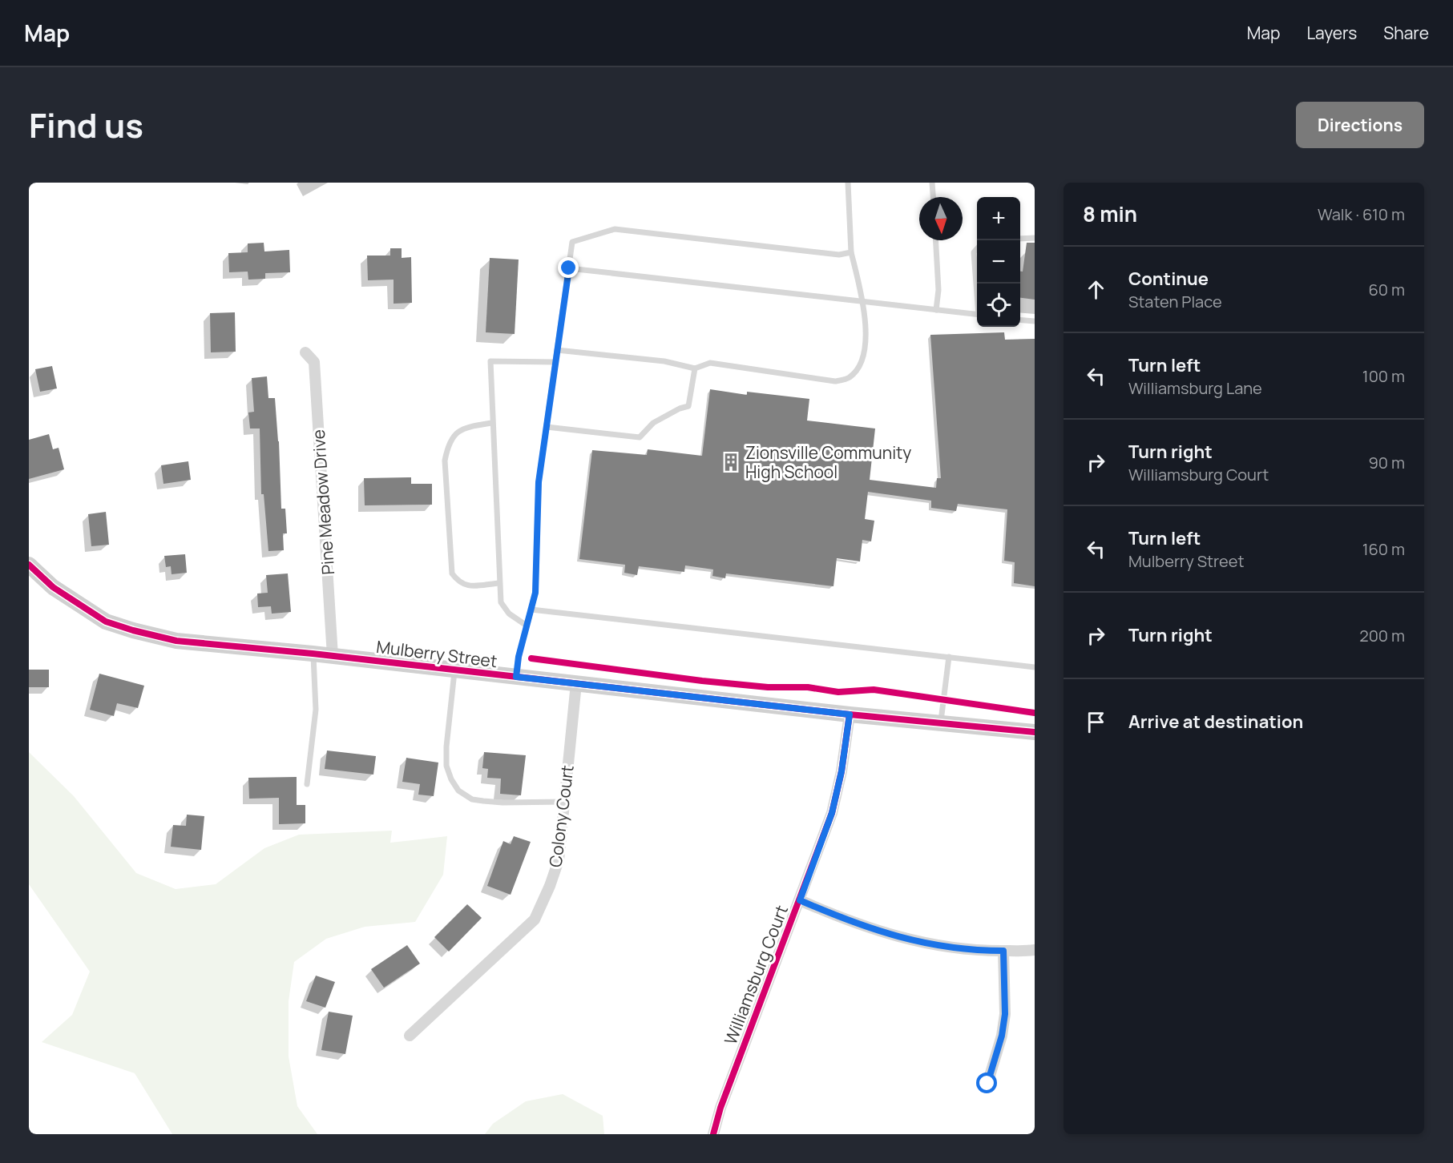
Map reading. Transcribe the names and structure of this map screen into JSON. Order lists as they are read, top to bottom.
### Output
{
  "streets": {
    "street": [
      "Pine Meadow Drive",
      "Mulberry Street",
      "Colony Court",
      "Williamsburg Court"
    ]
  },
  "crossings": [
    ["Pine Meadow Drive", "Mulberry Street"],
    ["Mulberry Street", "Colony Court"],
    ["Mulberry Street", "Williamsburg Court"]
  ],
  "places": {
    "building": ["Zionsville Community High School"]
  },
  "north": "bottom",
  "page": {
    "header": "Map",
    "nav": ["Map", "Layers", "Share"],
    "title": "Find us",
    "buttons": "Directions",
    "heading": ["8 min", "Walk · 610 m"],
    "map_buttons": ["+", "−"],
    "list": [
      ["Continue", "Staten Place", "60 m"],
      ["Turn left", "Williamsburg Lane", "100 m"],
      ["Turn right", "Williamsburg Court", "90 m"],
      ["Turn left", "Mulberry Street", "160 m"],
      ["Turn right", "200 m"],
      "Arrive at destination"
    ]
  }
}
